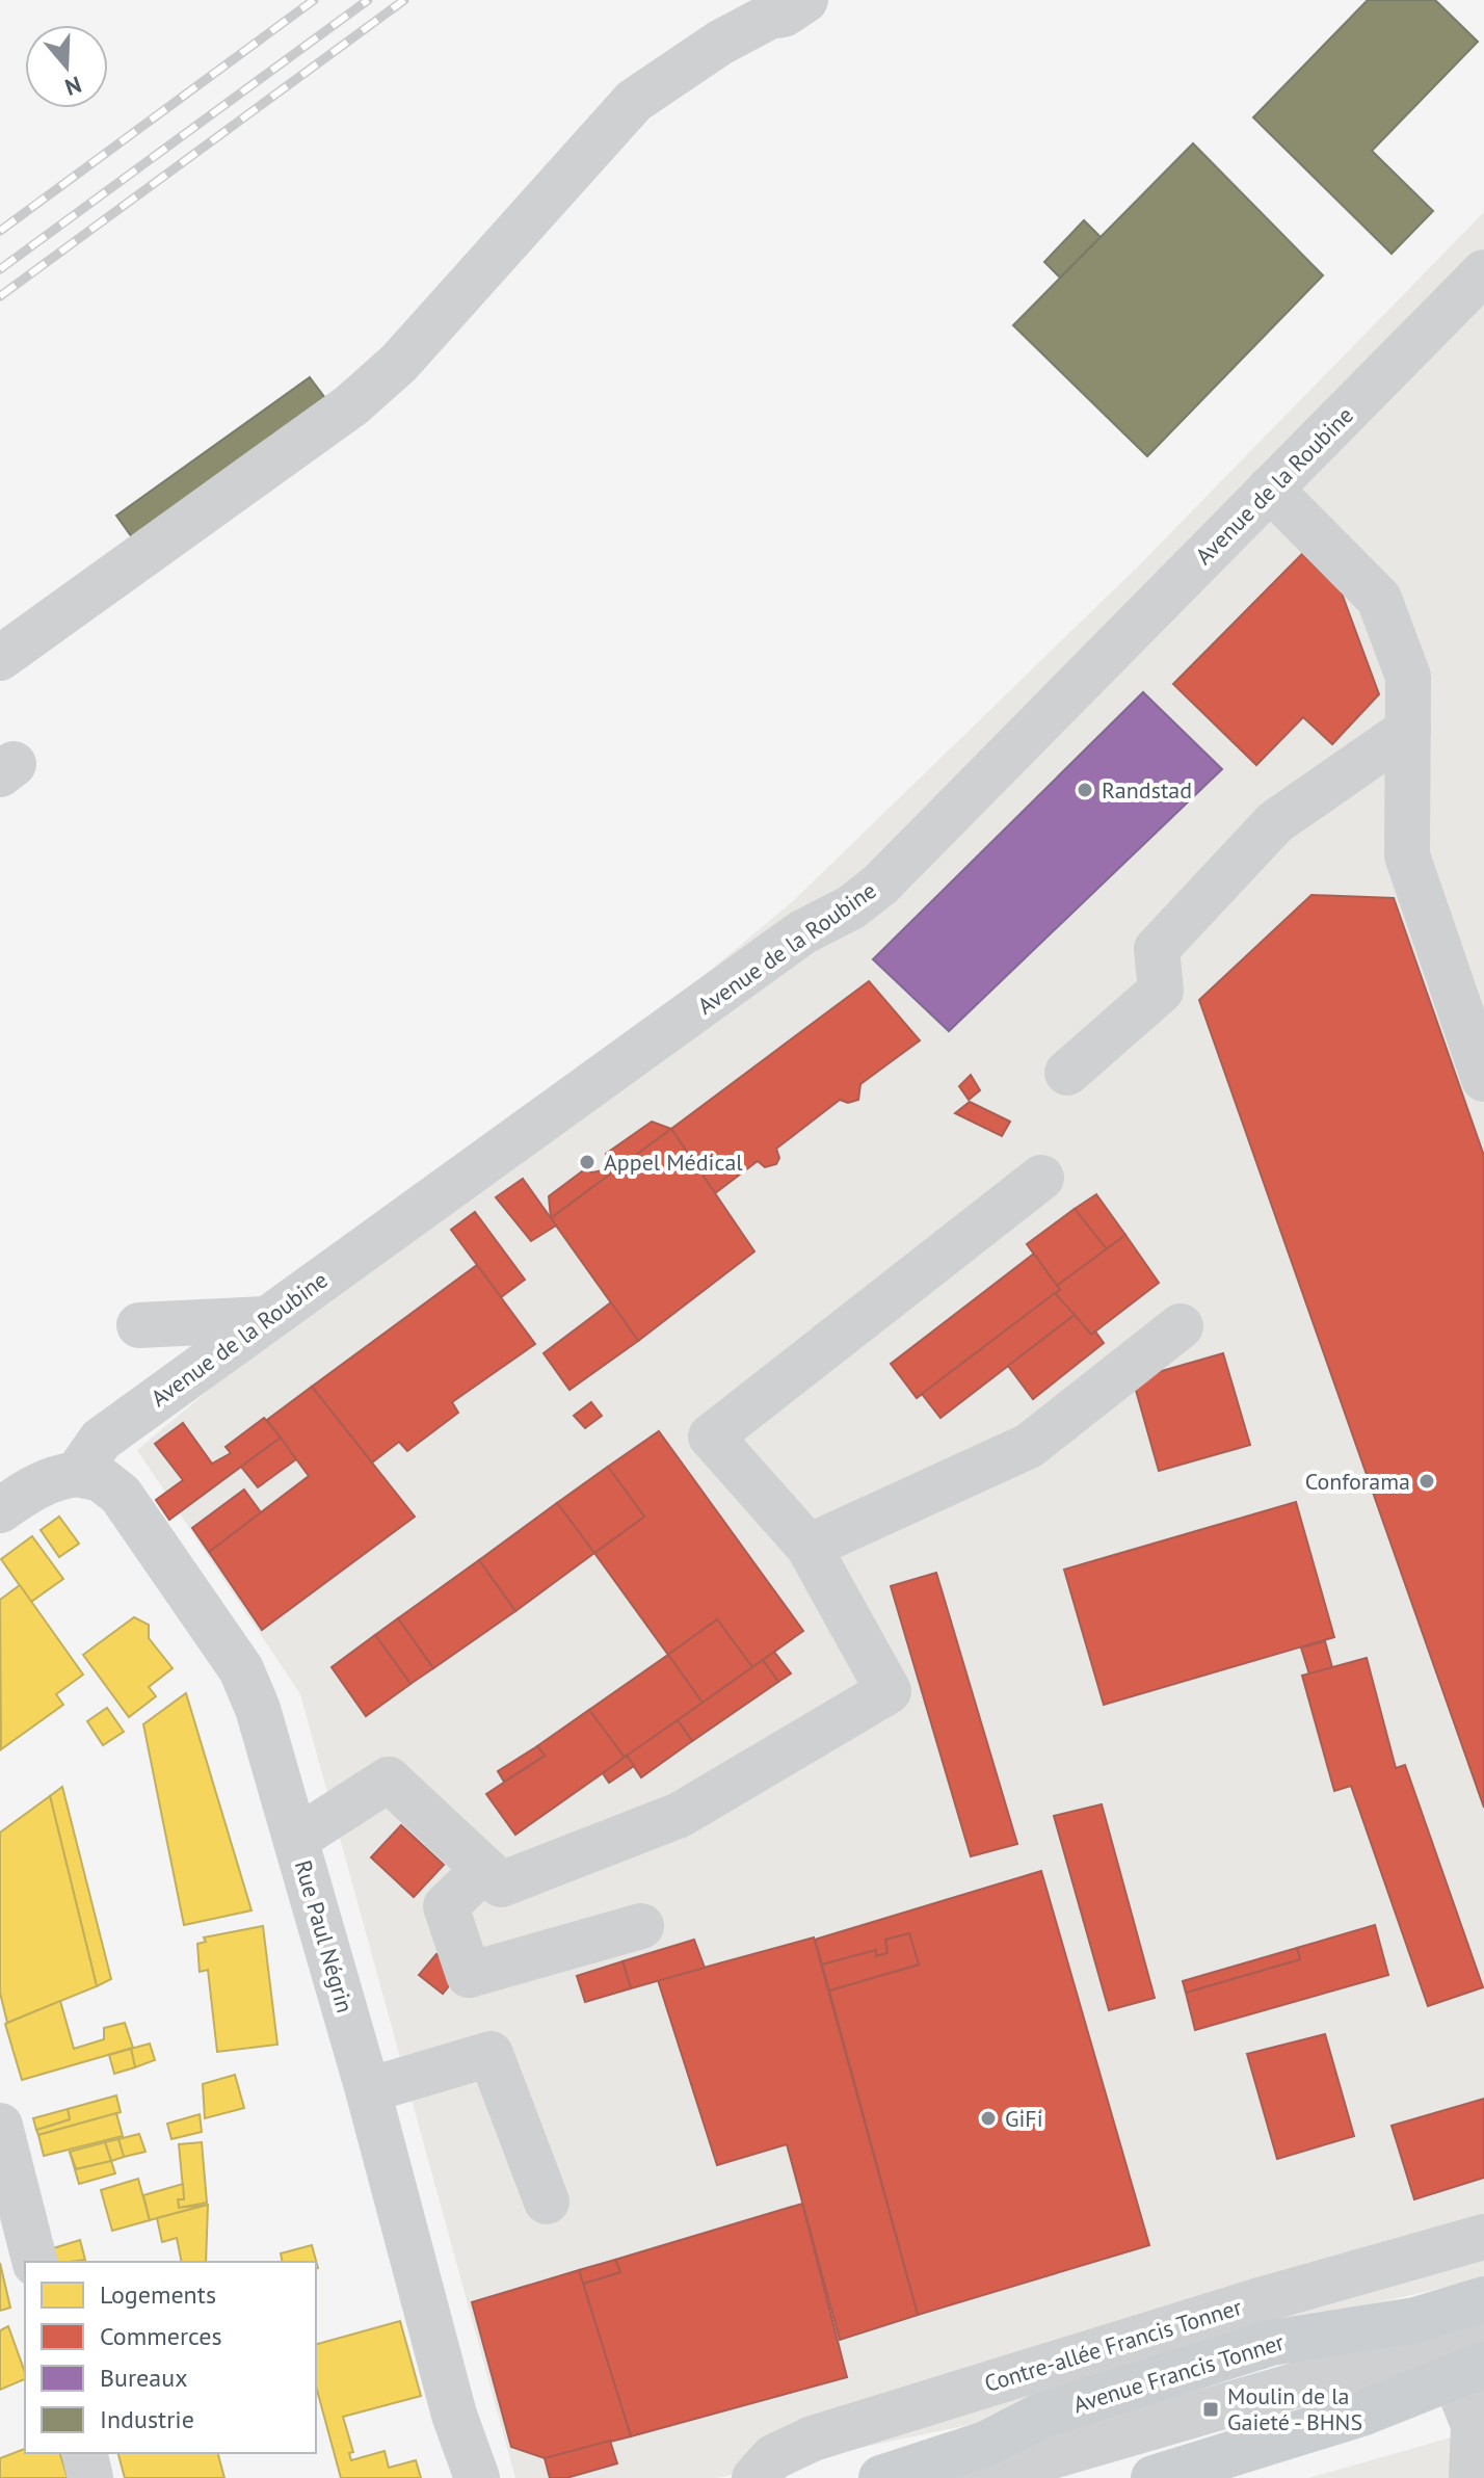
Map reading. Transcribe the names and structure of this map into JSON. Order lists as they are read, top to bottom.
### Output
{
  "streets": {
    "main road": ["Avenue Francis Tonner"],
    "street": ["Avenue de la Roubine", "Rue Paul Négrin", "Contre-allée Francis Tonner"]
  },
  "crossings": [
    ["Avenue de la Roubine", "Rue Paul Négrin"]
  ],
  "places": {
    "other": [
      "Randstad",
      "Appel Médical",
      "Conforama",
      "GiFi"
    ],
    "transit": ["Moulin de la Gaieté - BHNS"]
  },
  "legend": [
    "Logements",
    "Commerces",
    "Bureaux",
    "Industrie"
  ],
  "north": "bottom"
}
